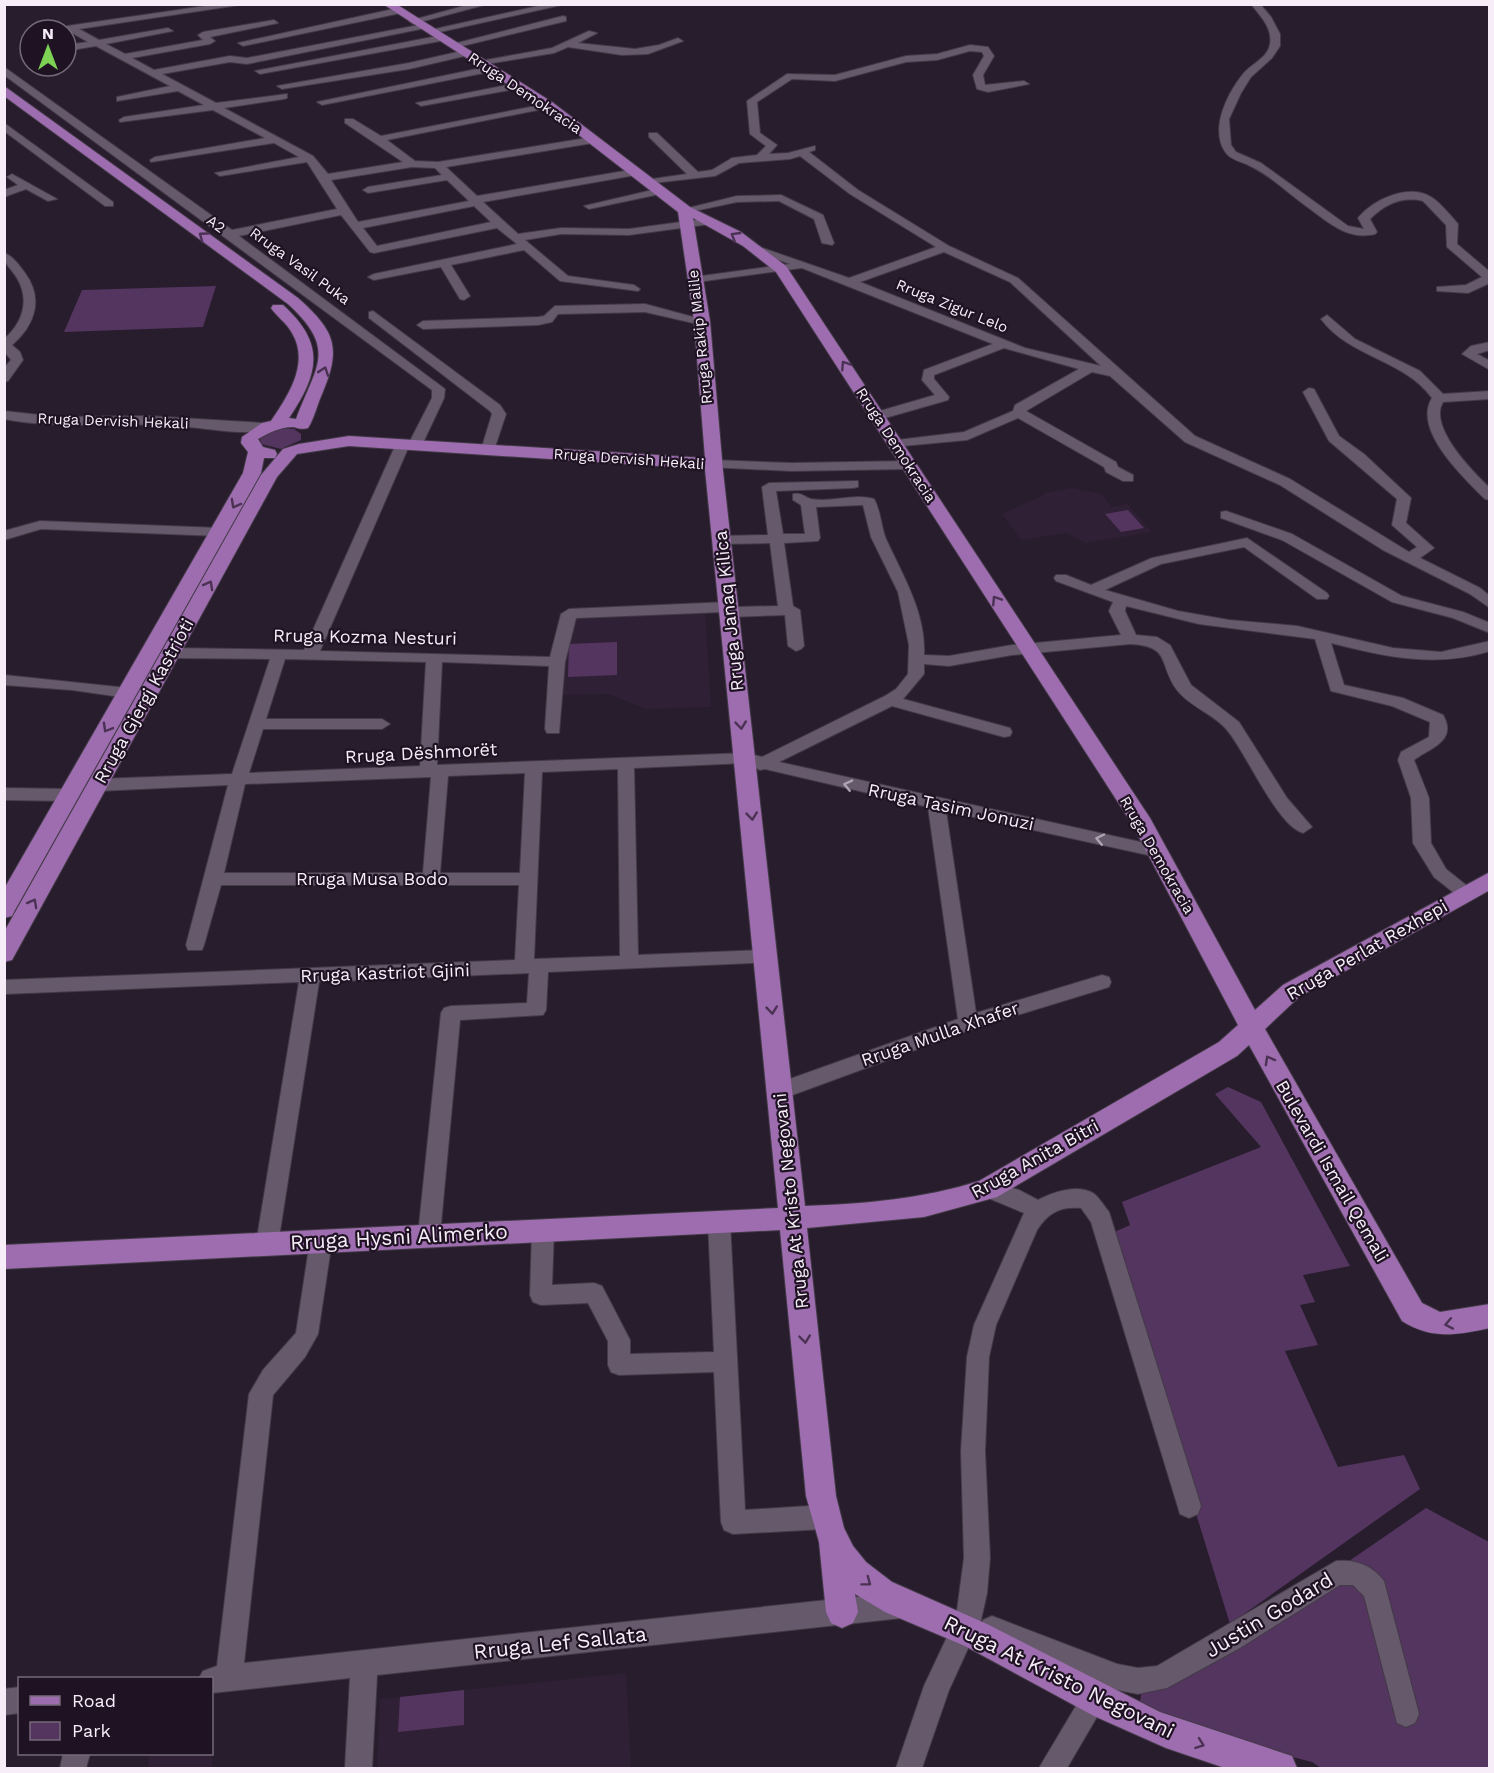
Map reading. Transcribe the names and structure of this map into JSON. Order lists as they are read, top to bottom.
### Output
{
  "streets": {
    "main road": [
      "Rruga Demokracia",
      "A2",
      "Rruga Rakip Malile",
      "Rruga Dervish Hekali",
      "Rruga Janaq Kilica",
      "Rruga Gjergj Kastrioti",
      "Rruga Perlat Rexhepi",
      "Rruga Anita Bitri",
      "Bulevardi Ismail Qemali",
      "Rruga At Kristo Negovani",
      "Rruga Hysni Alimerko"
    ],
    "street": [
      "Rruga Vasil Puka",
      "Rruga Zigur Lelo",
      "Rruga Kozma Nesturi",
      "Rruga Dëshmorët",
      "Rruga Tasim Jonuzi",
      "Rruga Musa Bodo",
      "Rruga Kastriot Gjini",
      "Rruga Mulla Xhafer",
      "Justin Godard",
      "Rruga Lef Sallata"
    ]
  },
  "crossings": [
    ["Rruga Demokracia", "Rruga Zigur Lelo"],
    ["Rruga Demokracia", "Rruga Rakip Malile"],
    ["Rruga Demokracia", "Rruga Dervish Hekali"],
    ["Rruga Demokracia", "Rruga Tasim Jonuzi"],
    ["Rruga Demokracia", "Rruga Perlat Rexhepi"],
    ["Rruga Demokracia", "Rruga Anita Bitri"],
    ["Rruga Demokracia", "Bulevardi Ismail Qemali"],
    ["A2", "Rruga Dervish Hekali"],
    ["A2", "Rruga Gjergj Kastrioti"],
    ["Rruga Vasil Puka", "Rruga Dervish Hekali"],
    ["Rruga Zigur Lelo", "Rruga Rakip Malile"],
    ["Rruga Rakip Malile", "Rruga Dervish Hekali"],
    ["Rruga Rakip Malile", "Rruga Janaq Kilica"],
    ["Rruga Dervish Hekali", "Rruga Janaq Kilica"],
    ["Rruga Dervish Hekali", "Rruga Gjergj Kastrioti"],
    ["Rruga Janaq Kilica", "Rruga Dëshmorët"],
    ["Rruga Janaq Kilica", "Rruga Tasim Jonuzi"],
    ["Rruga Janaq Kilica", "Rruga At Kristo Negovani"],
    ["Rruga Kozma Nesturi", "Rruga Gjergj Kastrioti"],
    ["Rruga Gjergj Kastrioti", "Rruga Dëshmorët"],
    ["Rruga Dëshmorët", "Rruga Tasim Jonuzi"],
    ["Rruga Dëshmorët", "Rruga At Kristo Negovani"],
    ["Rruga Tasim Jonuzi", "Rruga At Kristo Negovani"],
    ["Rruga Perlat Rexhepi", "Rruga Anita Bitri"],
    ["Rruga Perlat Rexhepi", "Bulevardi Ismail Qemali"],
    ["Rruga Kastriot Gjini", "Rruga At Kristo Negovani"],
    ["Rruga Mulla Xhafer", "Rruga At Kristo Negovani"],
    ["Rruga Anita Bitri", "Bulevardi Ismail Qemali"],
    ["Rruga Anita Bitri", "Rruga At Kristo Negovani"],
    ["Rruga Anita Bitri", "Rruga Hysni Alimerko"],
    ["Rruga At Kristo Negovani", "Rruga Hysni Alimerko"],
    ["Rruga At Kristo Negovani", "Justin Godard"],
    ["Rruga At Kristo Negovani", "Rruga Lef Sallata"]
  ],
  "one_way": [
    "A2",
    "Rruga Janaq Kilica",
    "Bulevardi Ismail Qemali",
    "Rruga At Kristo Negovani"
  ],
  "legend": ["Road", "Park"],
  "north": "top"
}
